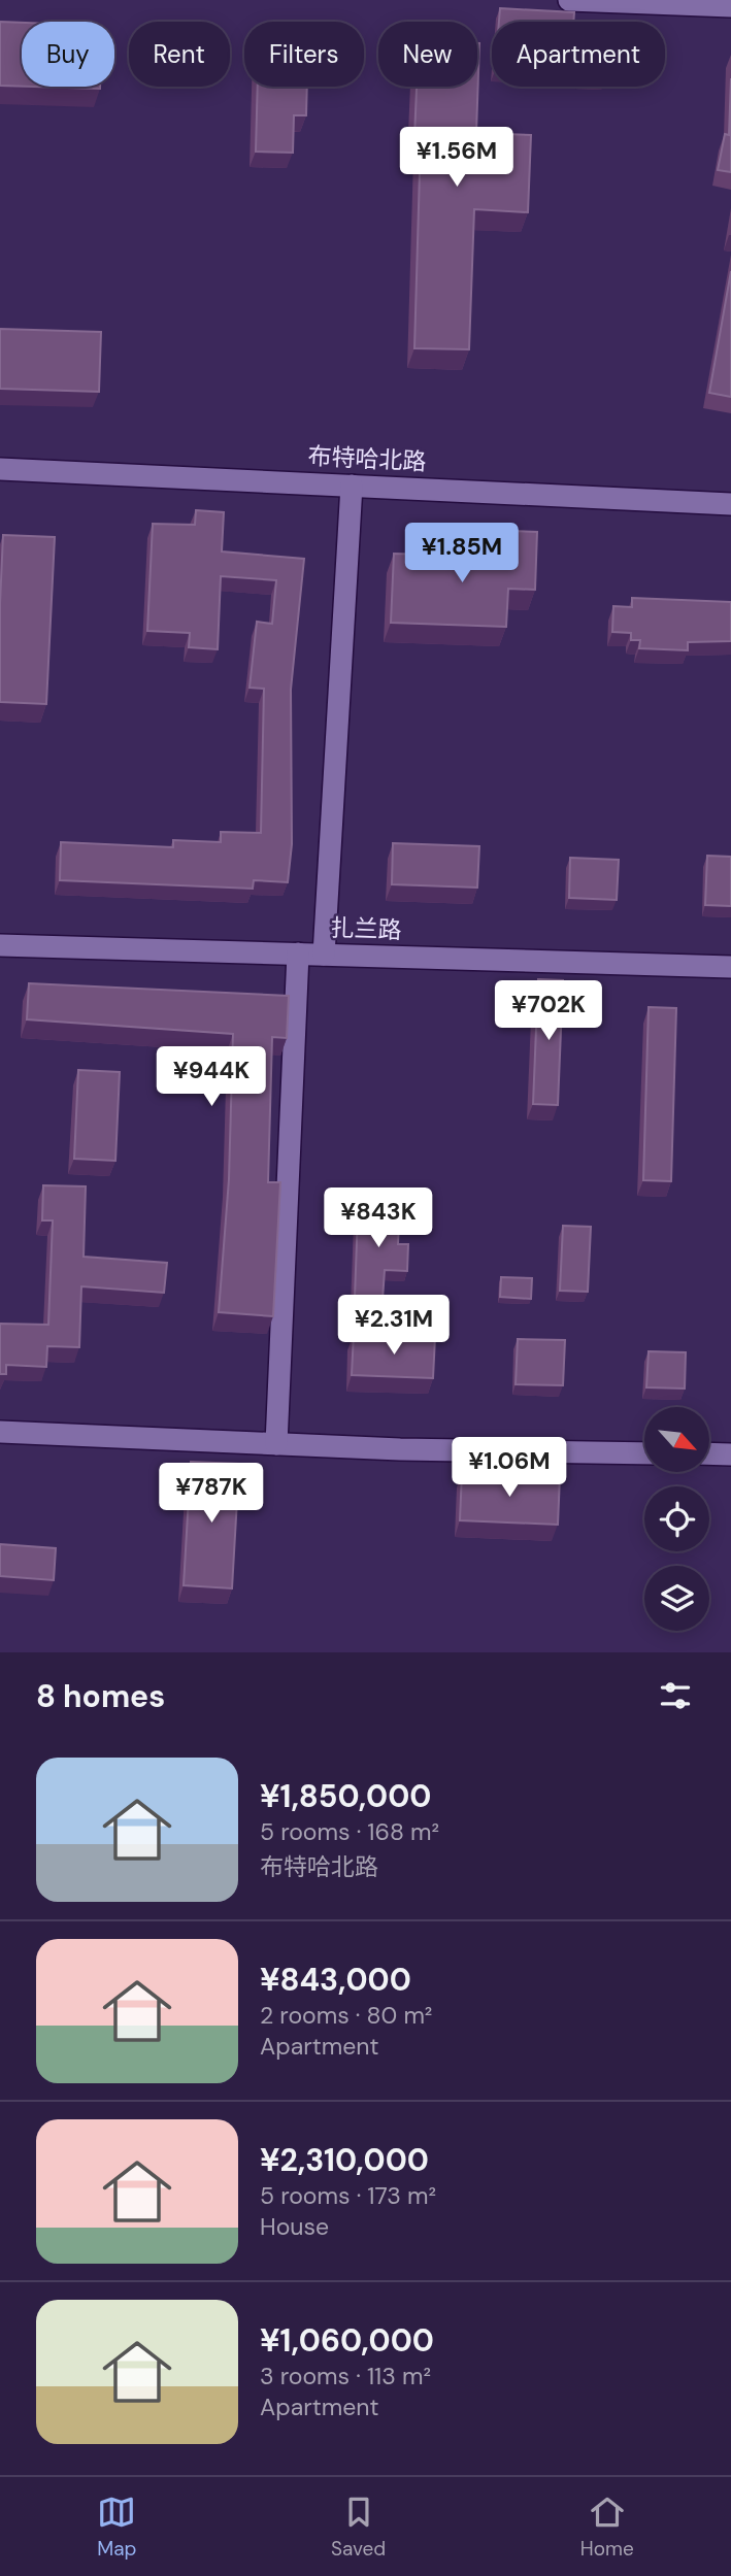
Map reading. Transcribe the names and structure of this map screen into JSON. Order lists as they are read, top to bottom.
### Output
{
  "streets": {
    "street": ["布特哈北路", "扎兰路"]
  },
  "north": "bottom right",
  "page": {
    "chip": [
      "Buy",
      "Rent",
      "Filters",
      "New",
      "Apartment"
    ],
    "price": [
      "¥1.56M",
      "¥1.85M",
      "¥702K",
      "¥944K",
      "¥843K",
      "¥2.31M",
      "¥1.06M",
      "¥787K"
    ],
    "heading": "8 homes",
    "list": [
      {
        "name": "¥1,850,000",
        "note": "5 rooms · 168 m² · 布特哈北路"
      },
      {
        "name": "¥843,000",
        "note": "2 rooms · 80 m² · Apartment"
      },
      {
        "name": "¥2,310,000",
        "note": "5 rooms · 173 m² · House"
      },
      {
        "name": "¥1,060,000",
        "note": "3 rooms · 113 m² · Apartment"
      }
    ],
    "tabs": ["Map", "Saved", "Home"]
  }
}
